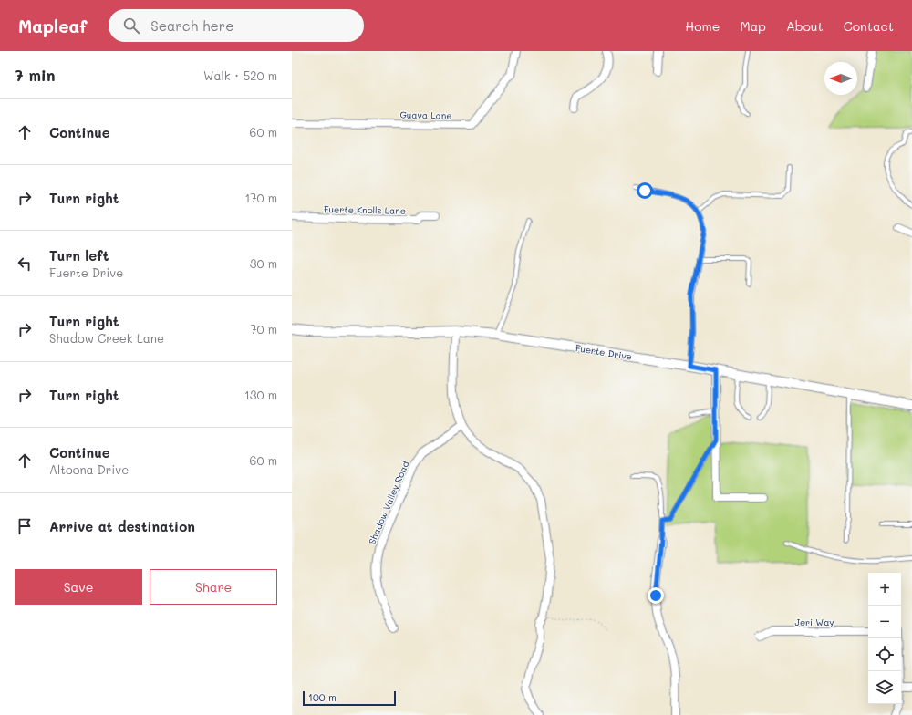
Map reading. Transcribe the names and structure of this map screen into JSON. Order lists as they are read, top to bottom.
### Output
{
  "streets": {
    "street": [
      "Guava Lane",
      "Fuerte Knolls Lane",
      "Fuerte Drive",
      "Shadow Valley Road",
      "Jeri Way"
    ]
  },
  "scale_bar": "100 m",
  "north": "left",
  "page": {
    "header": "Mapleaf",
    "search": "Search here",
    "nav": [
      "Home",
      "Map",
      "About",
      "Contact"
    ],
    "heading": ["7 min", "Walk · 520 m"],
    "list": [
      ["Continue", "60 m"],
      ["Turn right", "170 m"],
      ["Turn left", "Fuerte Drive", "30 m"],
      ["Turn right", "Shadow Creek Lane", "70 m"],
      ["Turn right", "130 m"],
      ["Continue", "Altoona Drive", "60 m"],
      "Arrive at destination"
    ],
    "buttons": ["Save", "Share"],
    "map_buttons": ["+", "−"],
    "scale": "100 m"
  }
}
